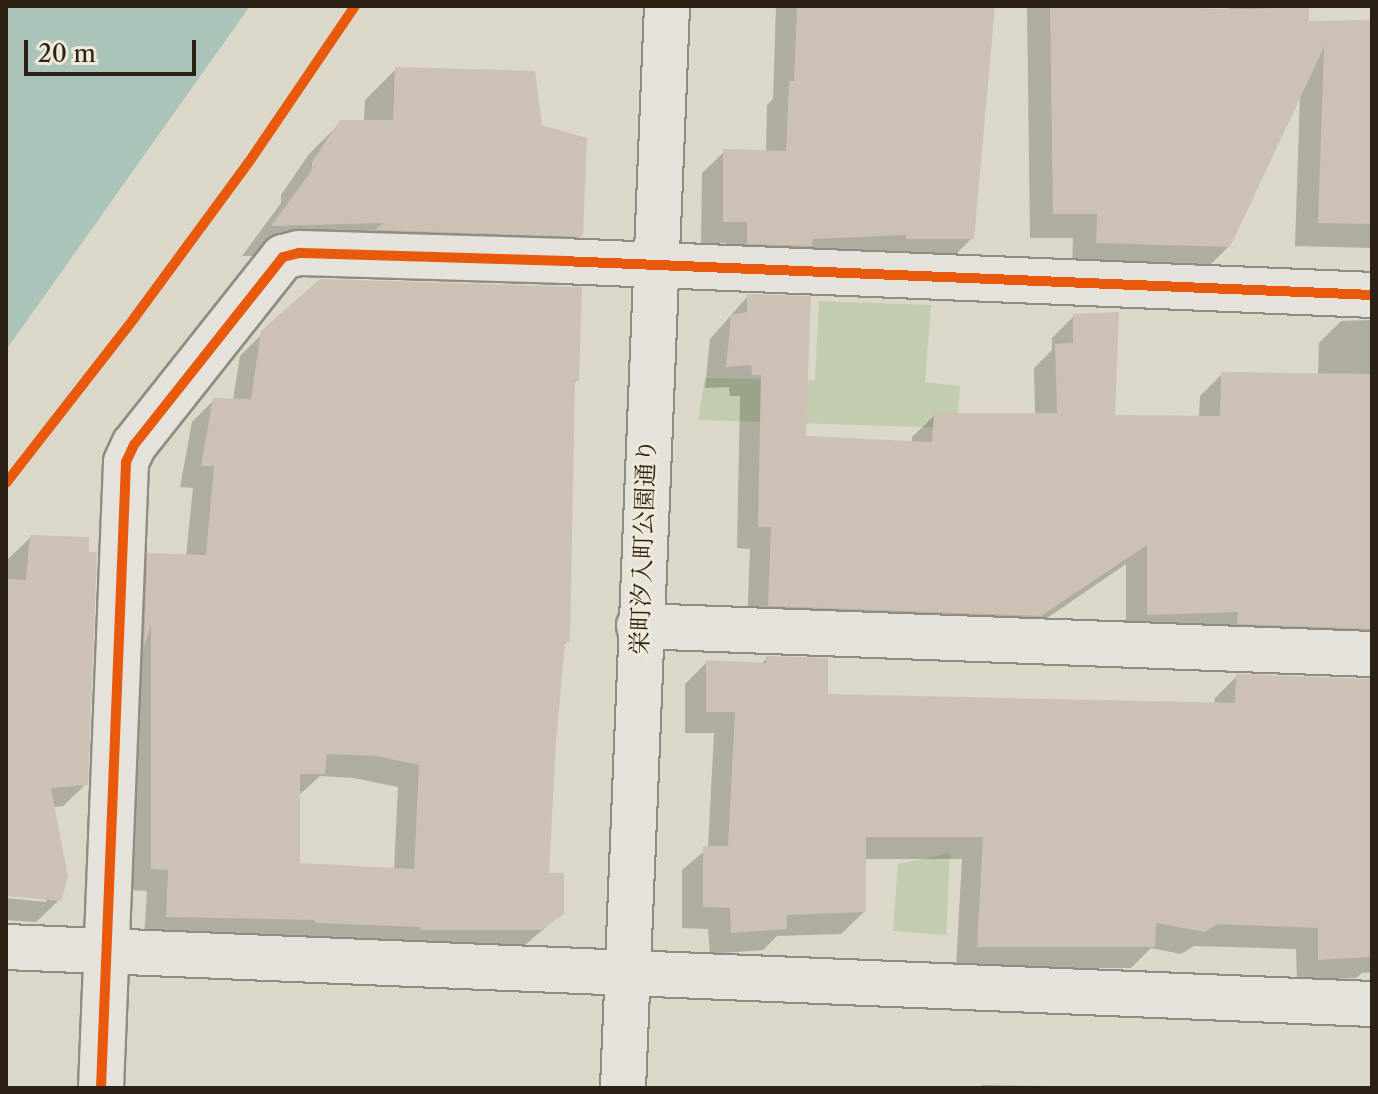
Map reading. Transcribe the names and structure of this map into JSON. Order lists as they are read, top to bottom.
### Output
{
  "streets": {
    "street": ["栄町汐入町公園通り"]
  },
  "scale_bar": "20 m"
}
